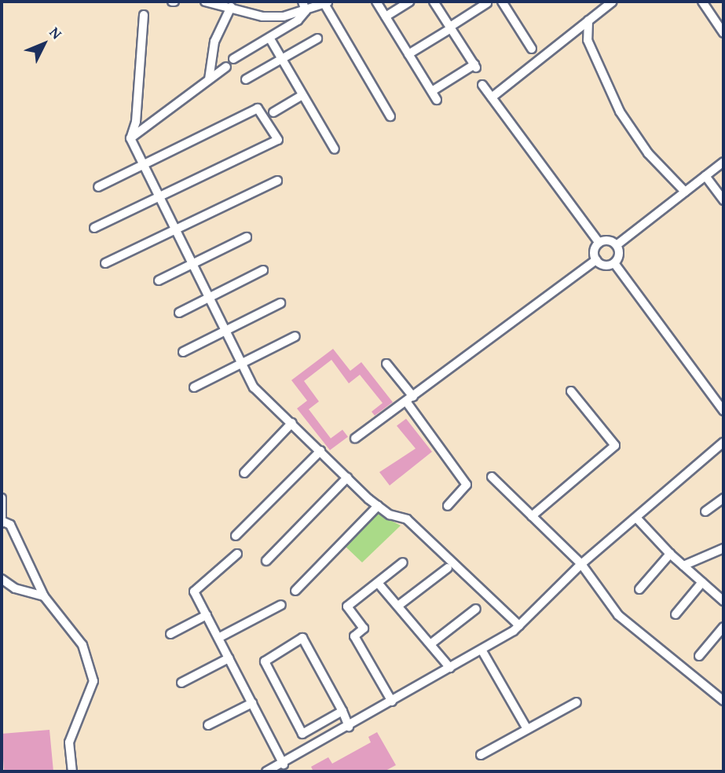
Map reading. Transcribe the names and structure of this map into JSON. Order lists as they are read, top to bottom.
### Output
{
  "north": "top right"
}
